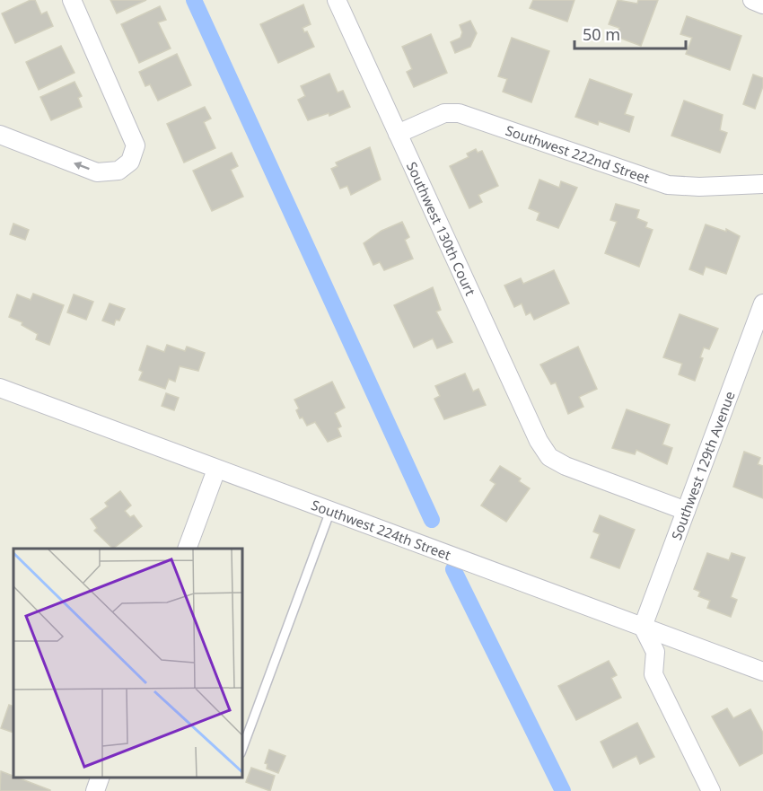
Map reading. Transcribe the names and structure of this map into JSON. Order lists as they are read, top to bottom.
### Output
{
  "streets": {
    "street": [
      "Southwest 222nd Street",
      "Southwest 130th Court",
      "Southwest 129th Avenue",
      "Southwest 224th Street"
    ]
  },
  "crossings": [
    ["Southwest 222nd Street", "Southwest 130th Court"],
    ["Southwest 130th Court", "Southwest 129th Avenue"],
    ["Southwest 129th Avenue", "Southwest 224th Street"]
  ],
  "scale_bar": "50 m"
}
